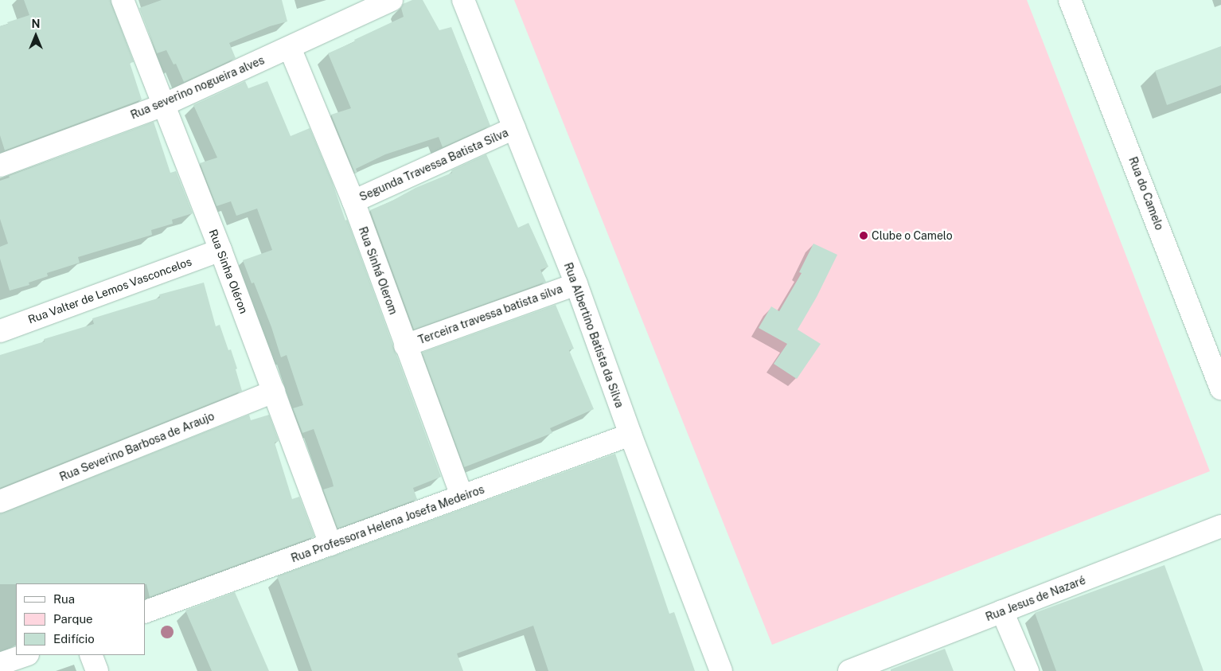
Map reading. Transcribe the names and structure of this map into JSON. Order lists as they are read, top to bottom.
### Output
{
  "streets": {
    "street": [
      "Rua severino nogueira alves",
      "Segunda Travessa Batista Silva",
      "Rua do Camelo",
      "Rua Sinhá Olerom",
      "Rua Sinha Oléron",
      "Rua Valter de Lemos Vasconcelos",
      "Terceira travessa batista silva",
      "Rua Albertino Batista da Silva",
      "Rua Severino Barbosa de Araujo",
      "Rua Professora Helena Josefa Medeiros",
      "Rua Jesus de Nazaré"
    ]
  },
  "crossings": [
    ["Rua severino nogueira alves", "Rua Sinhá Olerom"],
    ["Rua severino nogueira alves", "Rua Sinha Oléron"],
    ["Segunda Travessa Batista Silva", "Rua Sinhá Olerom"],
    ["Segunda Travessa Batista Silva", "Rua Albertino Batista da Silva"],
    ["Rua Sinhá Olerom", "Terceira travessa batista silva"],
    ["Rua Sinhá Olerom", "Rua Professora Helena Josefa Medeiros"],
    ["Rua Sinha Oléron", "Rua Valter de Lemos Vasconcelos"],
    ["Rua Sinha Oléron", "Rua Severino Barbosa de Araujo"],
    ["Rua Sinha Oléron", "Rua Professora Helena Josefa Medeiros"],
    ["Terceira travessa batista silva", "Rua Albertino Batista da Silva"],
    ["Rua Albertino Batista da Silva", "Rua Professora Helena Josefa Medeiros"]
  ],
  "places": ["Clube o Camelo"],
  "legend": ["Rua", "Parque", "Edifício"],
  "north": "top"
}
